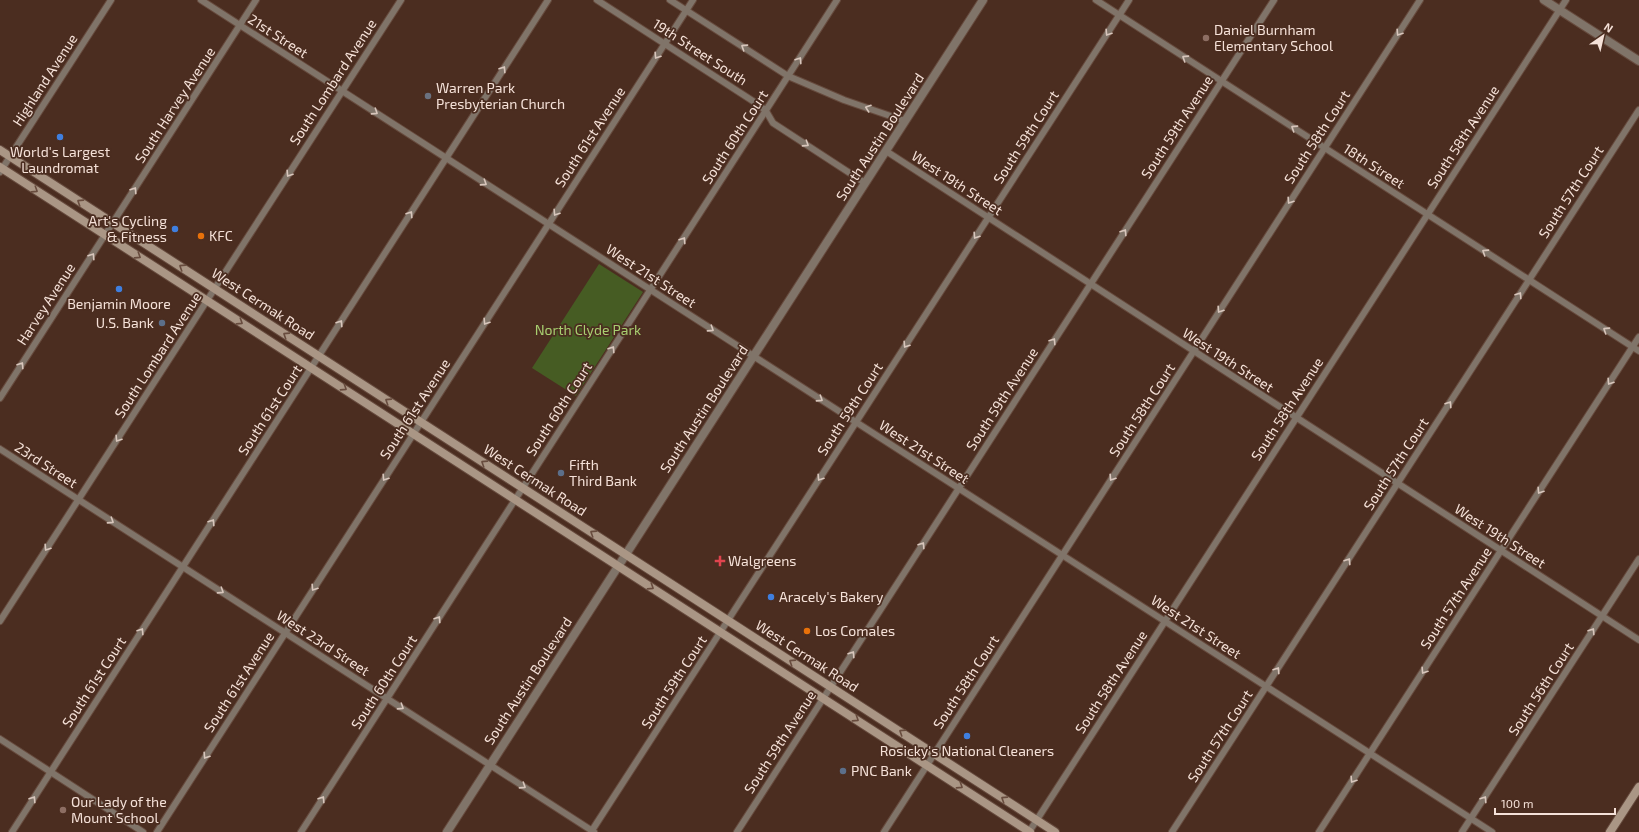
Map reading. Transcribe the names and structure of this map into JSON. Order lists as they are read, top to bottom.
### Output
{
  "streets": {
    "main road": ["West Cermak Road"],
    "street": [
      "21st Street",
      "19th Street South",
      "Highland Avenue",
      "South Lombard Avenue",
      "South Harvey Avenue",
      "South 59th Avenue",
      "South 61st Avenue",
      "South 60th Court",
      "South Austin Boulevard",
      "South 59th Court",
      "South 58th Court",
      "South 58th Avenue",
      "18th Street",
      "West 19th Street",
      "South 57th Court",
      "West 21st Street",
      "Harvey Avenue",
      "South 61st Court",
      "23rd Street",
      "South 57th Avenue",
      "West 23rd Street",
      "South 56th Court"
    ]
  },
  "crossings": [
    ["21st Street", "South Lombard Avenue"],
    ["21st Street", "South Harvey Avenue"],
    ["21st Street", "West 21st Street"],
    ["19th Street South", "South 61st Avenue"],
    ["19th Street South", "South 60th Court"],
    ["19th Street South", "South Austin Boulevard"],
    ["Highland Avenue", "West Cermak Road"],
    ["South Lombard Avenue", "West 21st Street"],
    ["South Lombard Avenue", "West Cermak Road"],
    ["South Lombard Avenue", "23rd Street"],
    ["South Lombard Avenue", "West 23rd Street"],
    ["South Harvey Avenue", "Harvey Avenue"],
    ["South Harvey Avenue", "West Cermak Road"],
    ["South 59th Avenue", "18th Street"],
    ["South 59th Avenue", "West 19th Street"],
    ["South 59th Avenue", "West 21st Street"],
    ["South 59th Avenue", "West Cermak Road"],
    ["South 61st Avenue", "West 21st Street"],
    ["South 61st Avenue", "West Cermak Road"],
    ["South 61st Avenue", "West 23rd Street"],
    ["South 60th Court", "West 21st Street"],
    ["South 60th Court", "West Cermak Road"],
    ["South 60th Court", "West 23rd Street"],
    ["South Austin Boulevard", "West 19th Street"],
    ["South Austin Boulevard", "West 21st Street"],
    ["South Austin Boulevard", "West Cermak Road"],
    ["South Austin Boulevard", "West 23rd Street"],
    ["South 59th Court", "18th Street"],
    ["South 59th Court", "West 19th Street"],
    ["South 59th Court", "West 21st Street"],
    ["South 59th Court", "West Cermak Road"],
    ["South 59th Court", "West 23rd Street"],
    ["South 58th Court", "18th Street"],
    ["South 58th Court", "West 19th Street"],
    ["South 58th Court", "West 21st Street"],
    ["South 58th Court", "West Cermak Road"],
    ["South 58th Avenue", "18th Street"],
    ["South 58th Avenue", "West 19th Street"],
    ["South 58th Avenue", "West 21st Street"],
    ["South 58th Avenue", "West Cermak Road"],
    ["18th Street", "South 57th Court"],
    ["18th Street", "South 57th Avenue"],
    ["West 19th Street", "South 57th Court"],
    ["West 19th Street", "South 57th Avenue"],
    ["West 19th Street", "South 56th Court"],
    ["South 57th Court", "West 21st Street"],
    ["West 21st Street", "South 61st Court"],
    ["West 21st Street", "South 57th Avenue"],
    ["West 21st Street", "South 56th Court"],
    ["Harvey Avenue", "West Cermak Road"],
    ["West Cermak Road", "South 61st Court"],
    ["South 61st Court", "West 23rd Street"],
    ["23rd Street", "West 23rd Street"]
  ],
  "one_way": [
    "19th Street South",
    "South Lombard Avenue",
    "South Harvey Avenue",
    "South 59th Avenue",
    "South 61st Avenue",
    "South 60th Court",
    "South 59th Court",
    "South 58th Court",
    "18th Street",
    "South 57th Court",
    "West 21st Street",
    "Harvey Avenue",
    "South 61st Court",
    "South 57th Avenue",
    "West 23rd Street",
    "South 56th Court"
  ],
  "parks": ["North Clyde Park"],
  "places": {
    "other": [
      "Daniel Burnham Elementary School",
      "Warren Park Presbyterian Church",
      "World's Largest Laundromat",
      "Art's Cycling & Fitness",
      "KFC",
      "Benjamin Moore",
      "U.S. Bank",
      "Fifth Third Bank",
      "Aracely's Bakery",
      "Los Comales",
      "Rosicky's National Cleaners",
      "PNC Bank",
      "Our Lady of the Mount School"
    ],
    "health": ["Walgreens"]
  },
  "scale_bar": "100 m",
  "north": "top right"
}
